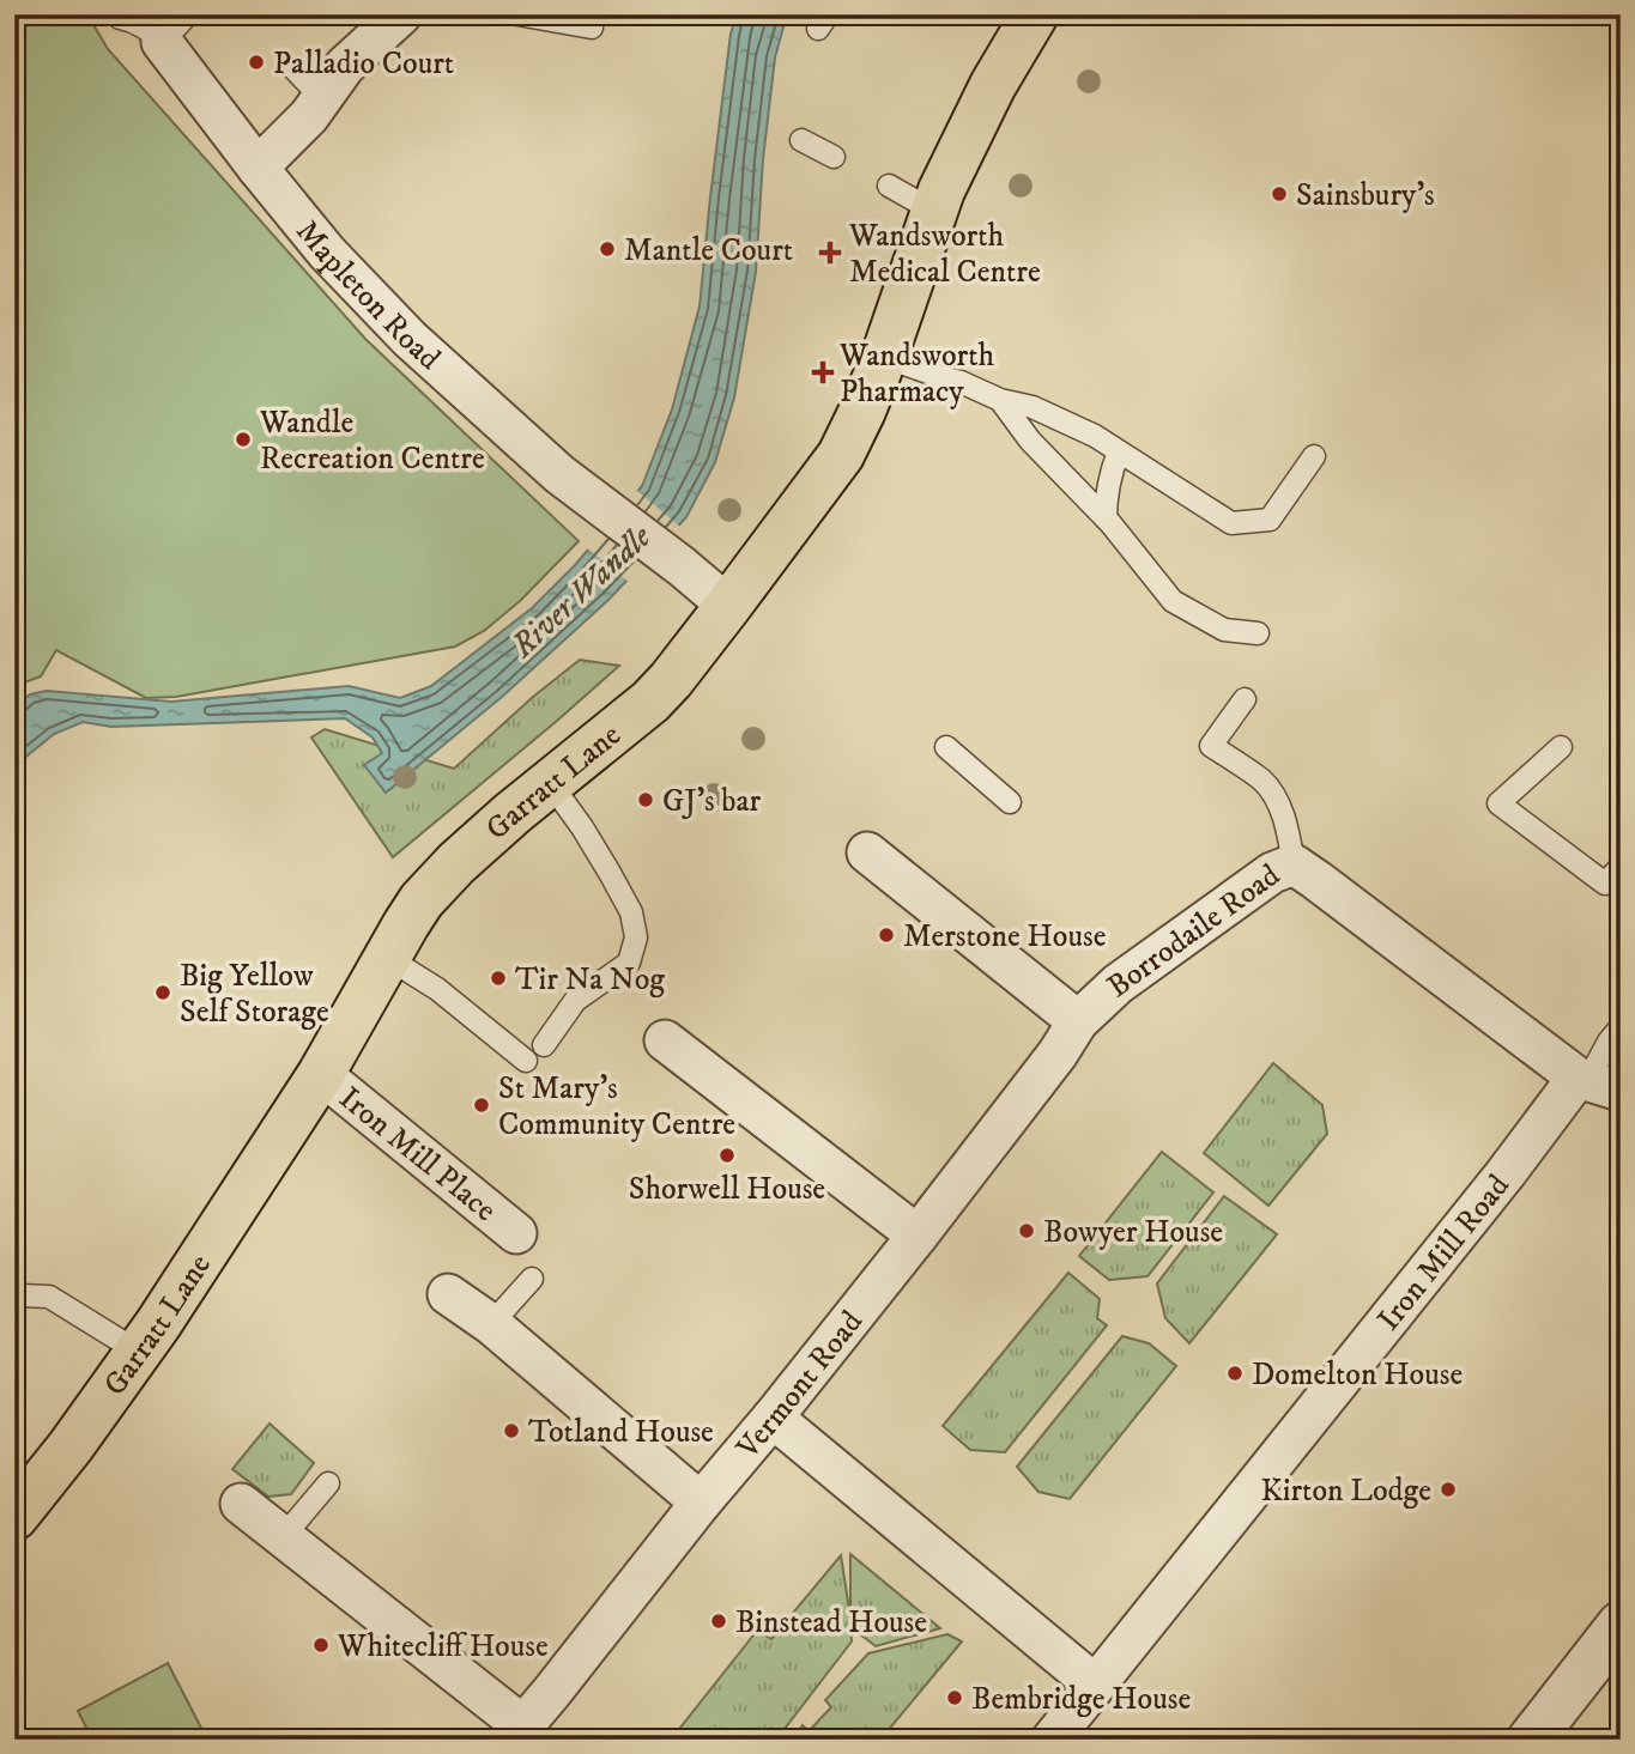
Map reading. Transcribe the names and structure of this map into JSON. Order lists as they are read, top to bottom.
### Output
{
  "streets": {
    "main road": ["Garratt Lane"],
    "street": [
      "Mapleton Road",
      "Borrodaile Road",
      "Iron Mill Place",
      "Iron Mill Road",
      "Vermont Road"
    ]
  },
  "crossings": [
    ["Mapleton Road", "Garratt Lane"],
    ["Garratt Lane", "Iron Mill Place"],
    ["Borrodaile Road", "Iron Mill Road"],
    ["Borrodaile Road", "Vermont Road"]
  ],
  "water": ["River Wandle"],
  "places": {
    "other": [
      "Palladio Court",
      "Sainsbury's",
      "Mantle Court",
      "Wandle Recreation Centre",
      "GJ's bar",
      "Merstone House",
      "Tir Na Nog",
      "Big Yellow Self Storage",
      "St Mary's Community Centre",
      "Shorwell House",
      "Bowyer House",
      "Domelton House",
      "Totland House",
      "Kirton Lodge",
      "Binstead House",
      "Whitecliff House",
      "Bembridge House"
    ],
    "health": ["Wandsworth Medical Centre", "Wandsworth Pharmacy"]
  }
}
